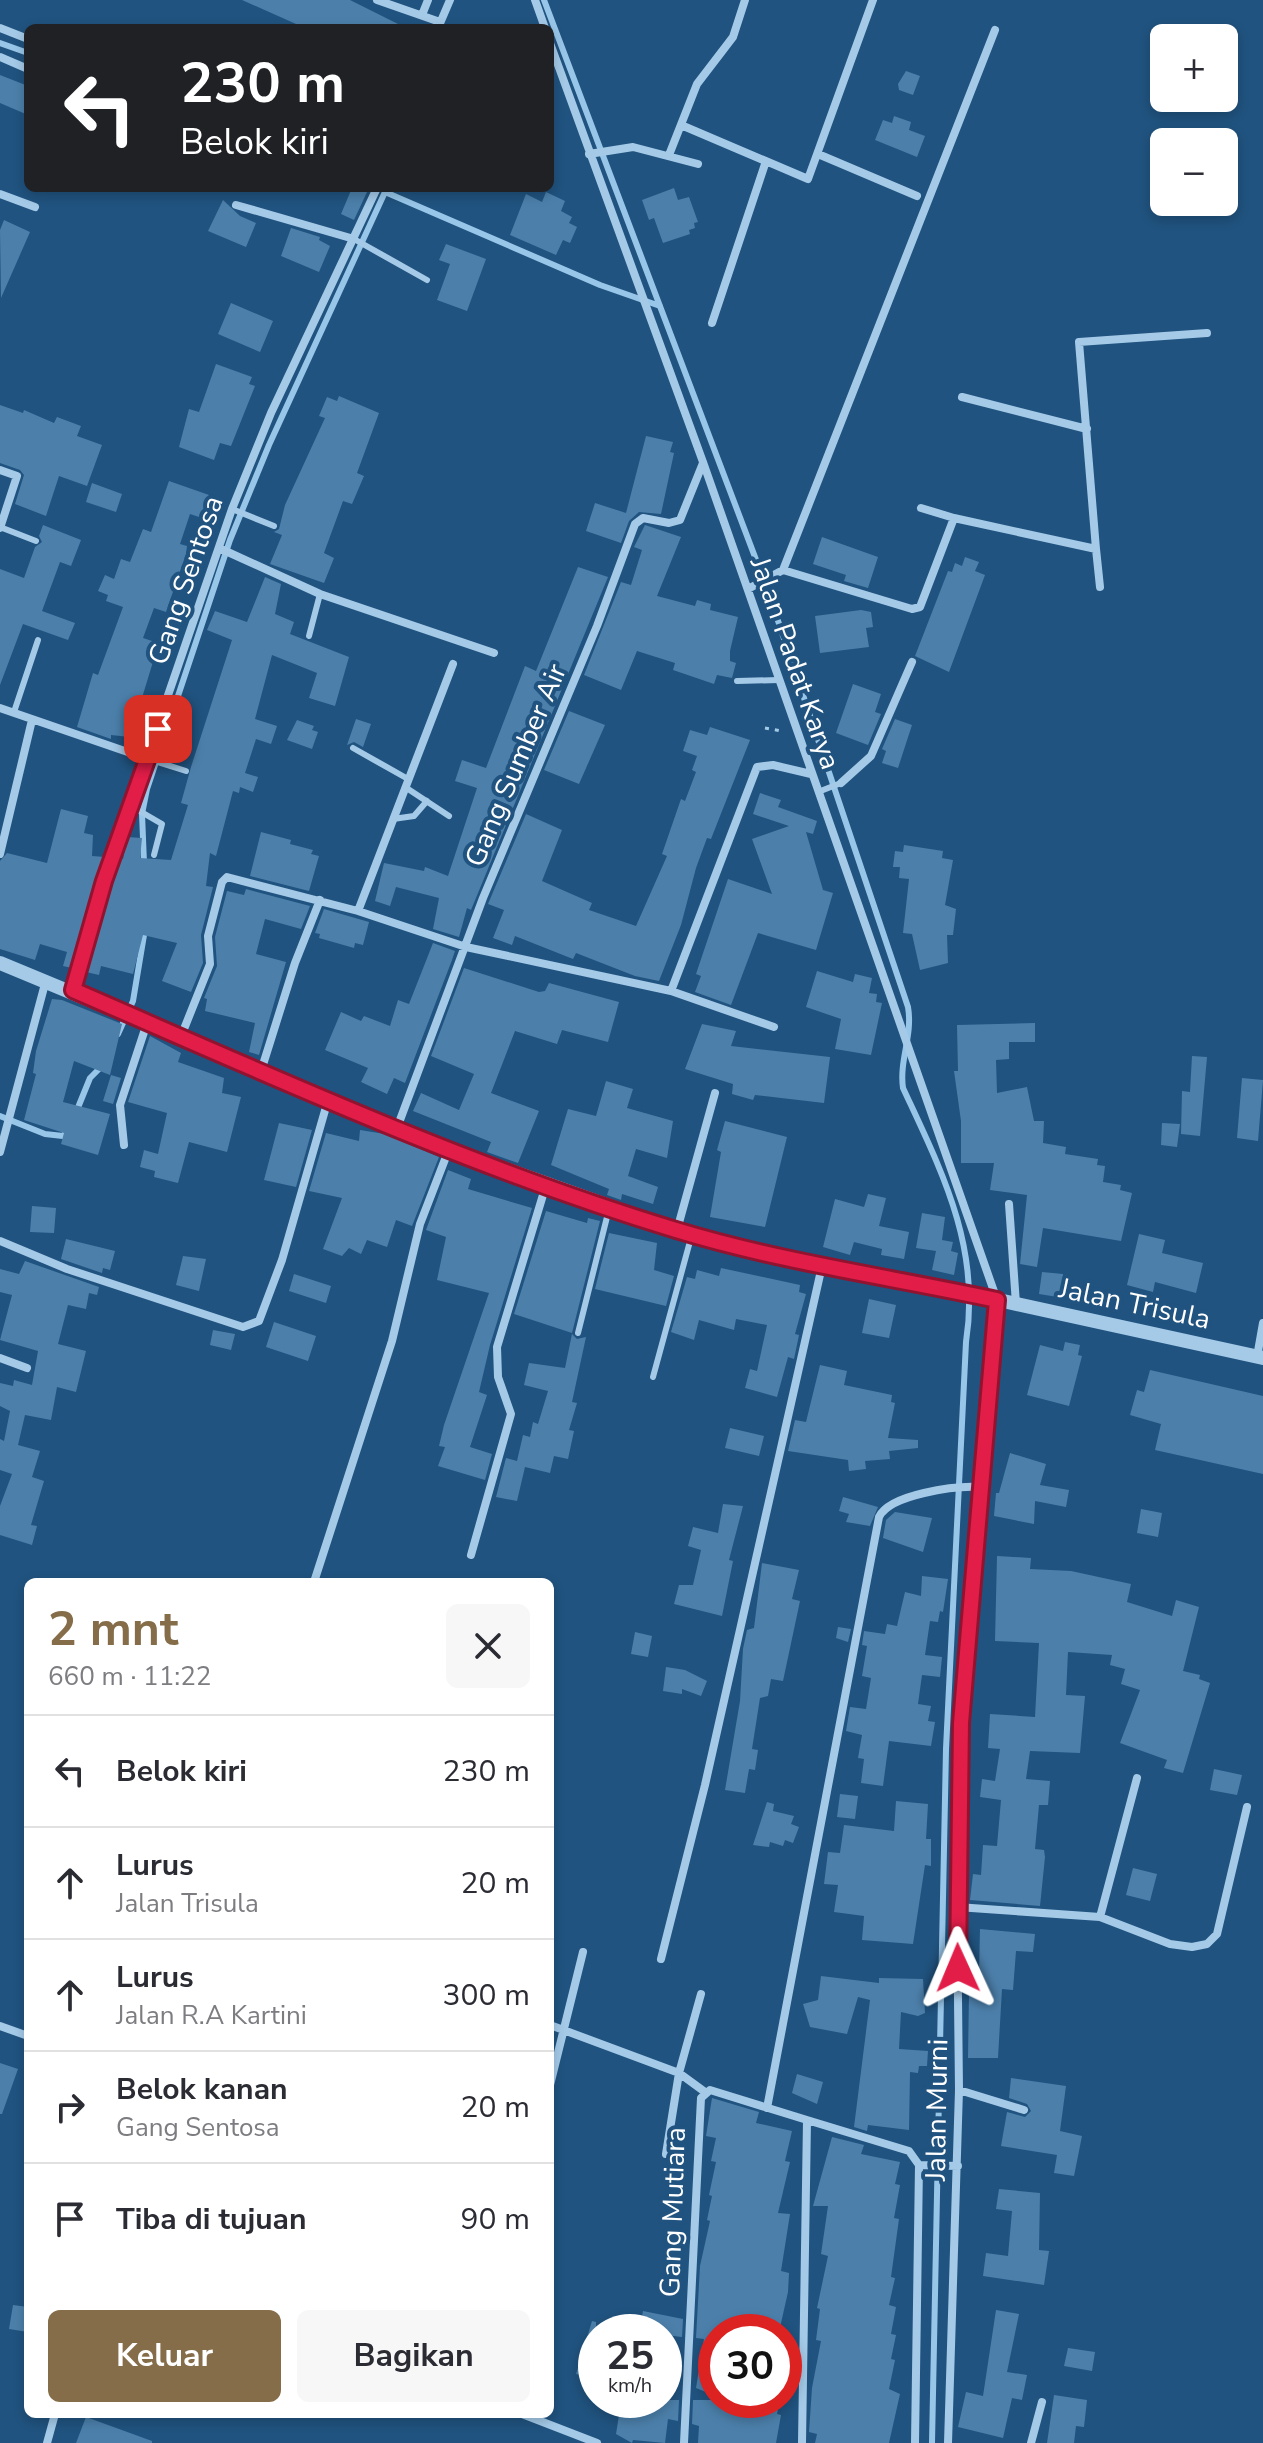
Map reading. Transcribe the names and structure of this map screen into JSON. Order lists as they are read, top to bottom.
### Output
{
  "streets": {
    "street": [
      "Gang Sentosa",
      "Jalan Padat Karya",
      "Gang Sumber Air",
      "Jalan Trisula",
      "Jalan Murni",
      "Gang Mutiara"
    ]
  },
  "crossings": [
    ["Jalan Padat Karya", "Gang Sumber Air"],
    ["Jalan Padat Karya", "Jalan Trisula"],
    ["Jalan Padat Karya", "Jalan Murni"],
    ["Jalan Trisula", "Jalan Murni"]
  ],
  "page": {
    "map_buttons": ["+", "−"],
    "turn": ["230 m", "Belok kiri"],
    "heading": ["2 mnt", "660 m · 11:22"],
    "list": [
      {
        "name": "Belok kiri",
        "value": "230 m"
      },
      {
        "name": "Lurus",
        "note": "Jalan Trisula",
        "value": "20 m"
      },
      {
        "name": "Lurus",
        "note": "Jalan R.A Kartini",
        "value": "300 m"
      },
      {
        "name": "Belok kanan",
        "note": "Gang Sentosa",
        "value": "20 m"
      },
      {
        "name": "Tiba di tujuan",
        "value": "90 m"
      }
    ],
    "buttons": ["Keluar", "Bagikan"],
    "speed": "25 km/h",
    "limit": "30"
  }
}
